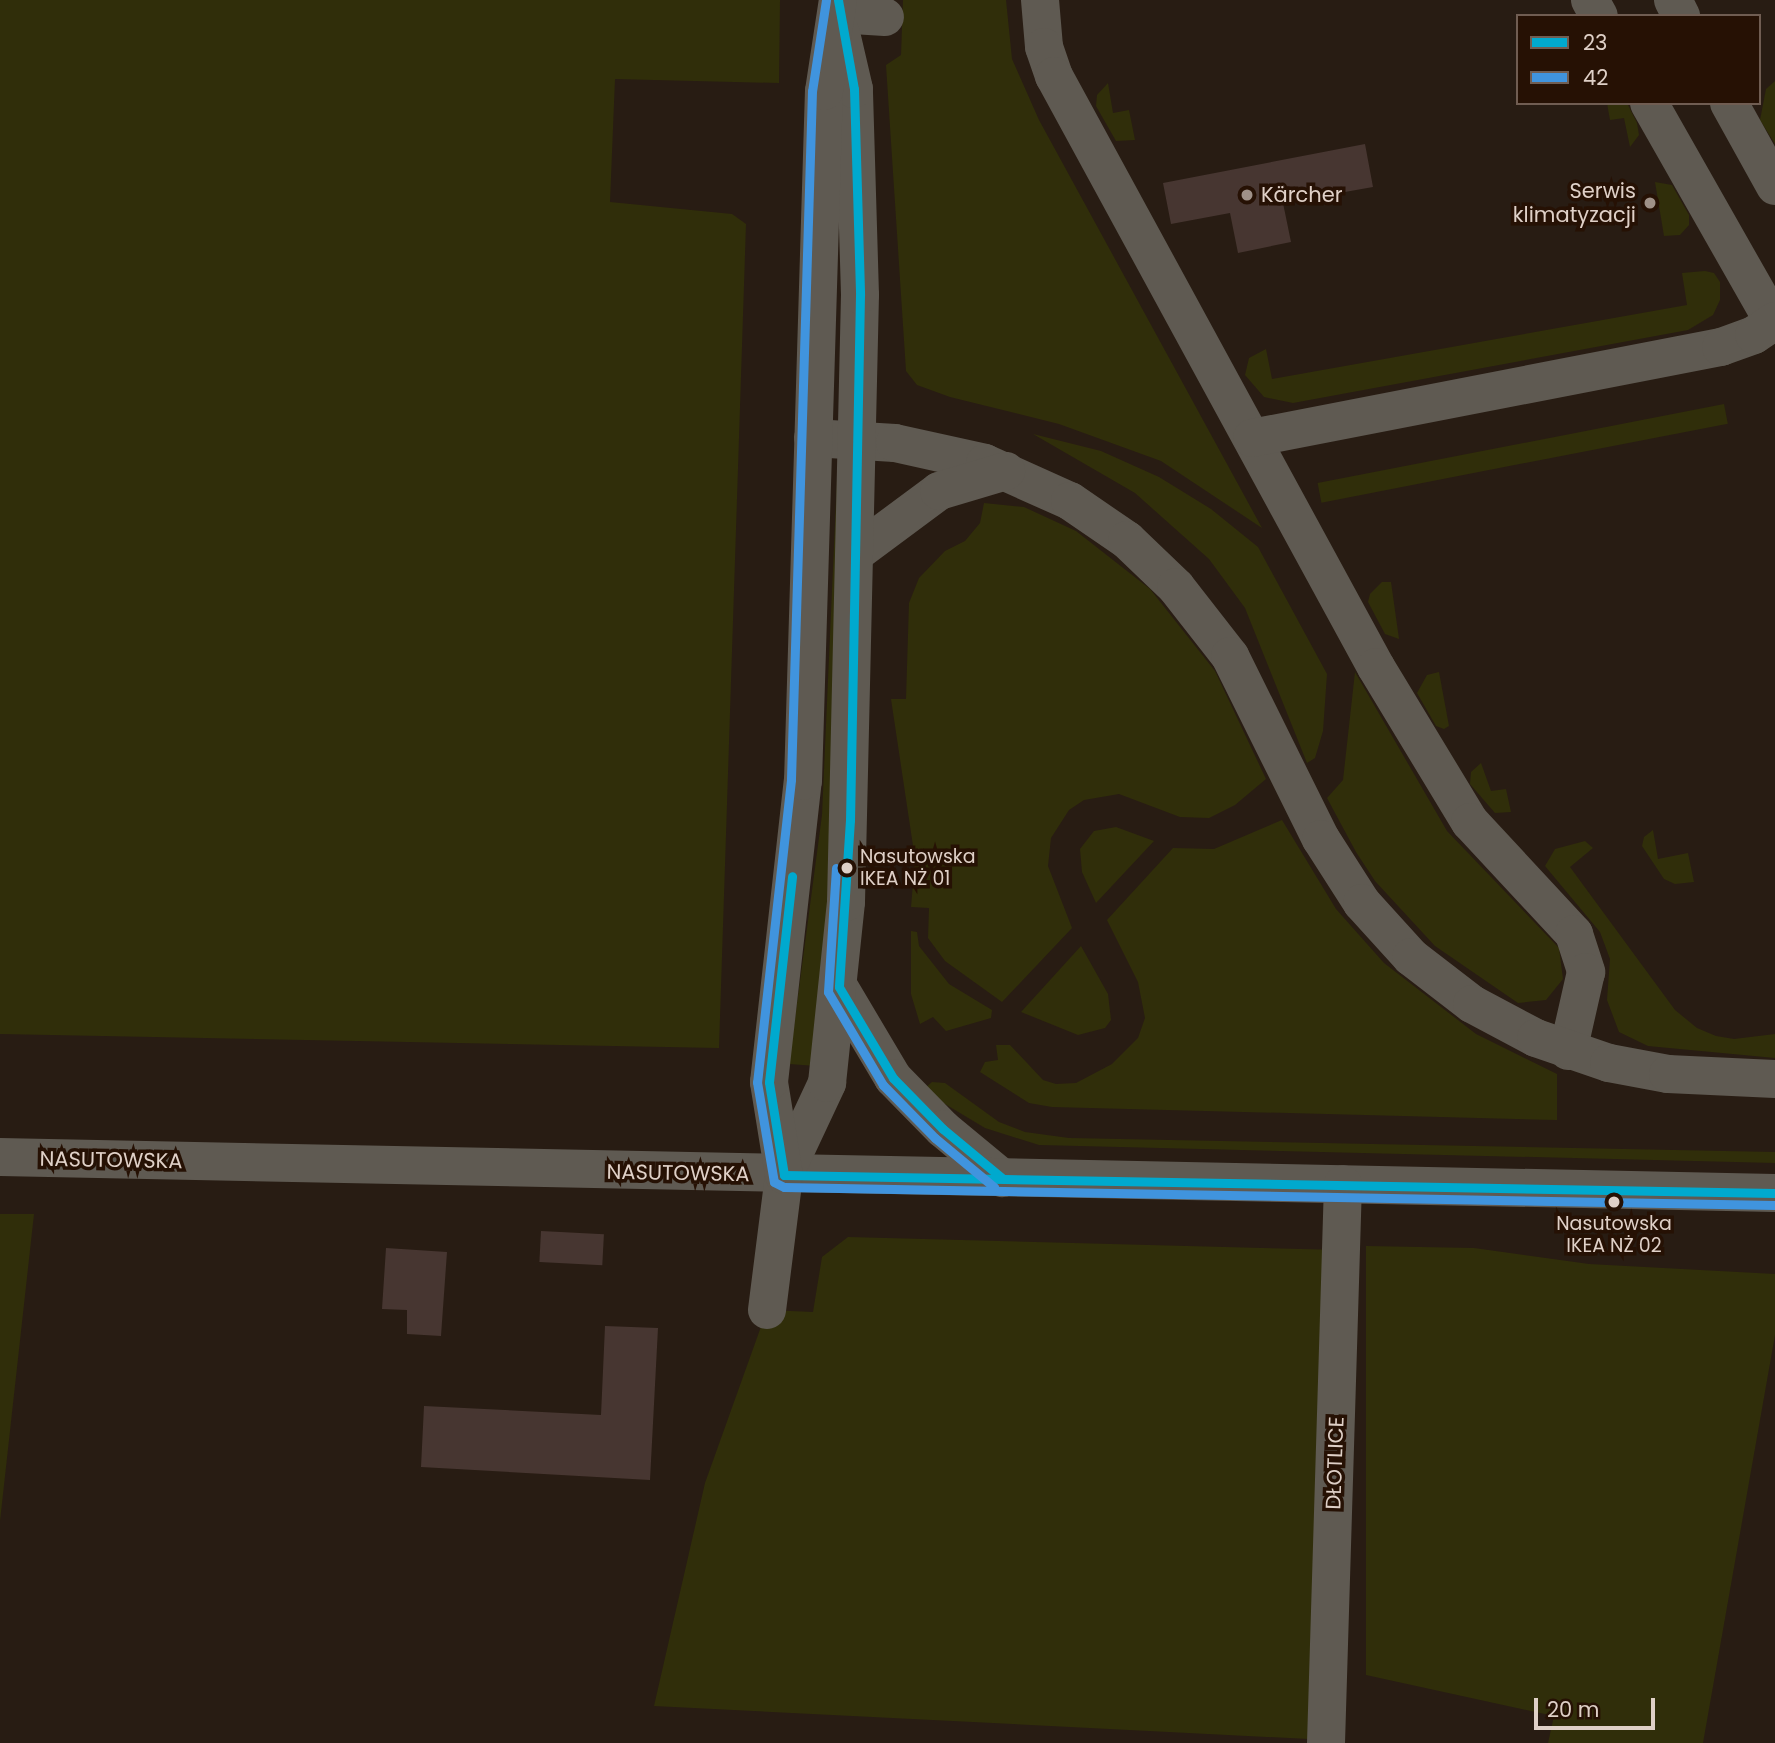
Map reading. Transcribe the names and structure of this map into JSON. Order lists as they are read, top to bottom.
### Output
{
  "streets": {
    "street": ["NASUTOWSKA", "DŁOTLICE"]
  },
  "crossings": [
    ["NASUTOWSKA", "DŁOTLICE"]
  ],
  "places": [
    "Kärcher",
    "Serwis klimatyzacji",
    "Nasutowska IKEA NŻ 01",
    "Nasutowska IKEA NŻ 02"
  ],
  "lines": ["transit line 23", "transit line 42"],
  "legend": ["23", "42"],
  "scale_bar": "20 m"
}
